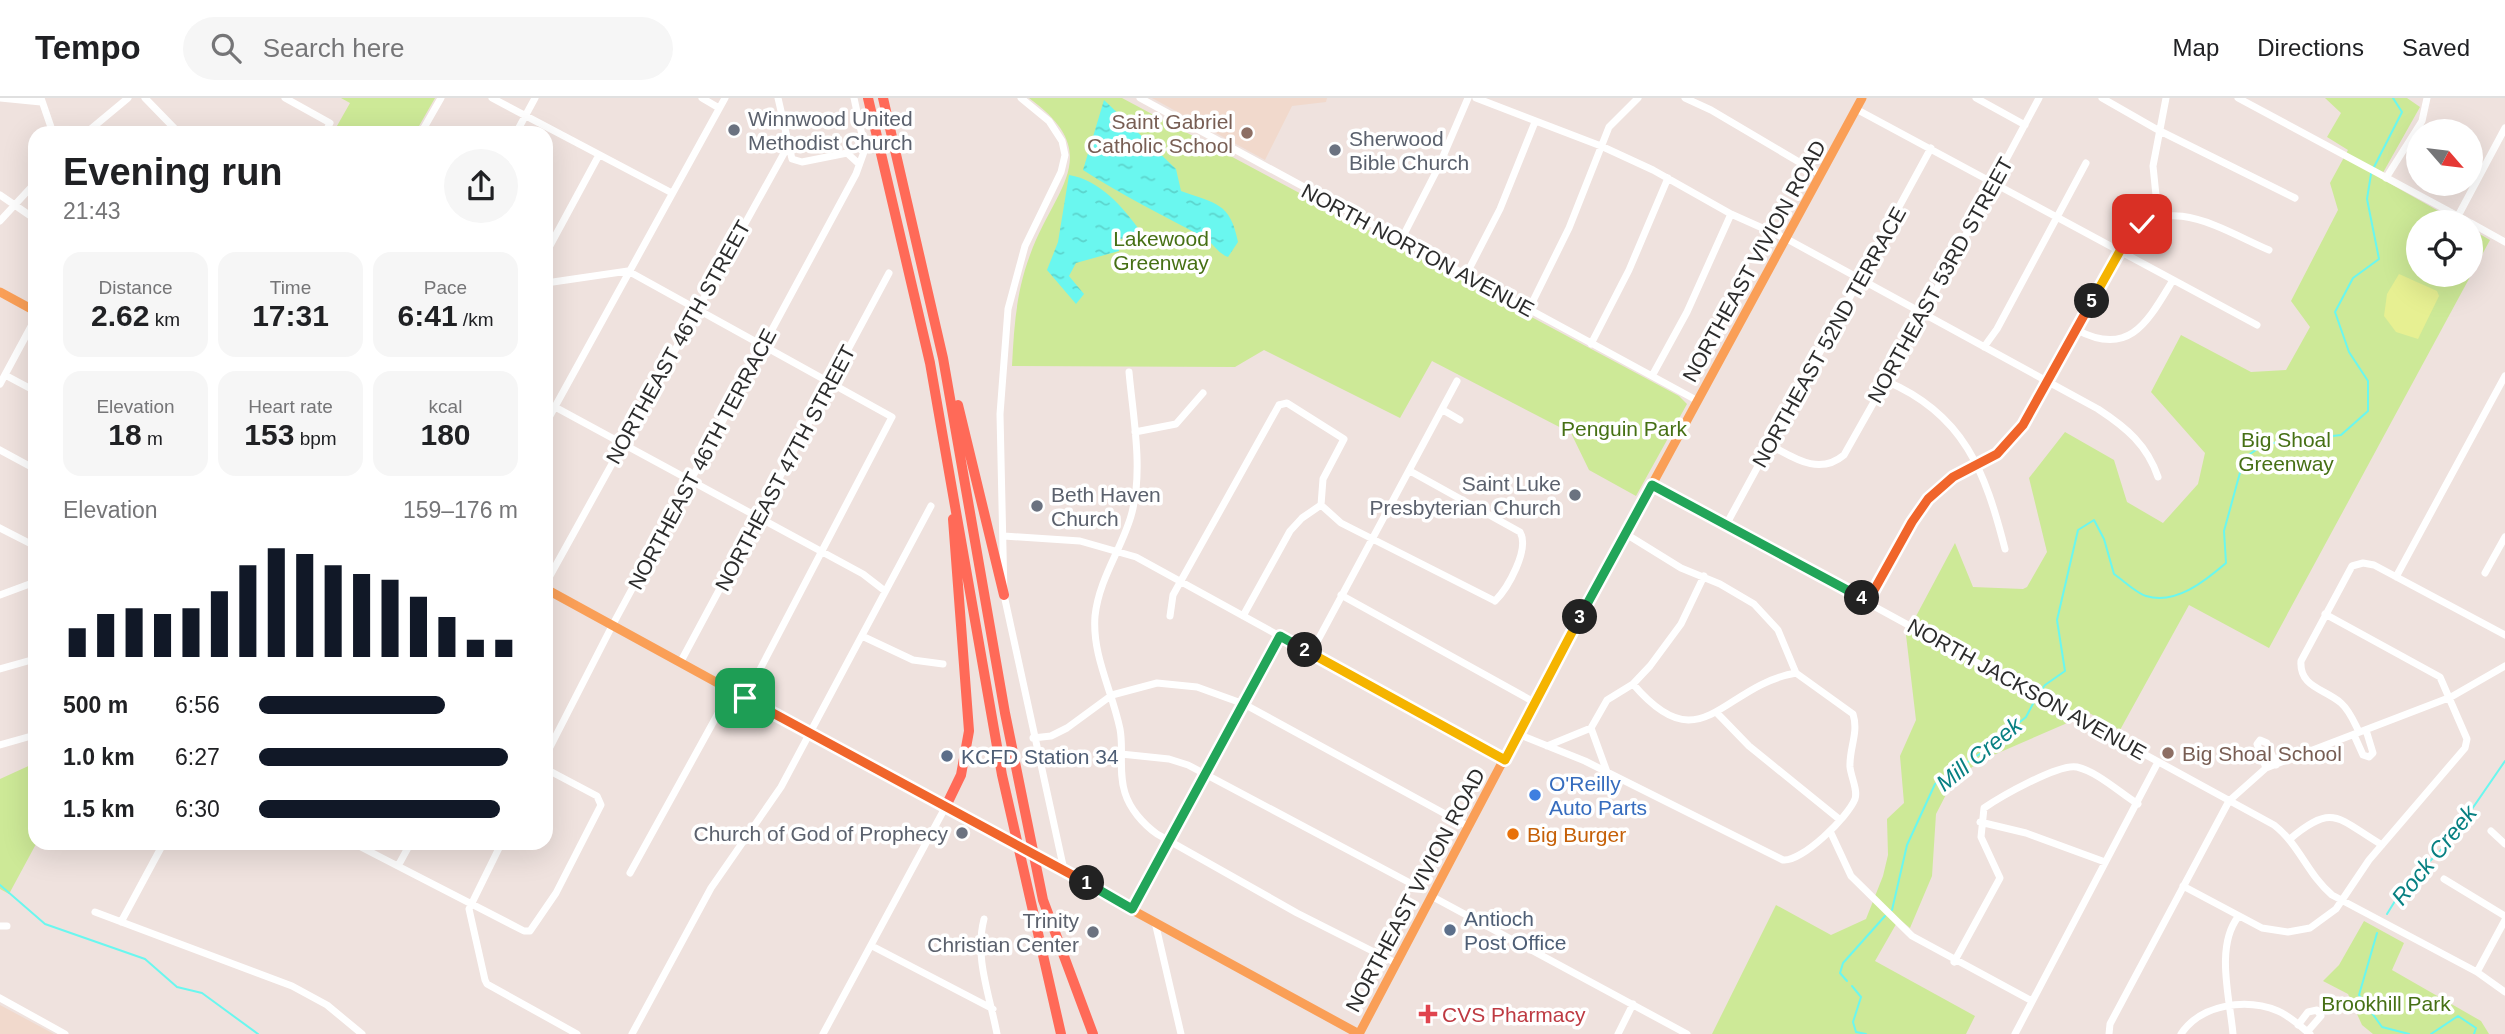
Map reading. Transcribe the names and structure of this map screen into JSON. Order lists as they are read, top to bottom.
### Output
{
  "streets": {
    "main road": ["NORTHEAST VIVION ROAD"],
    "street": [
      "NORTH NORTON AVENUE",
      "NORTHEAST 53RD STREET",
      "NORTHEAST 52ND TERRACE",
      "NORTHEAST 46TH STREET",
      "NORTHEAST 46TH TERRACE",
      "NORTHEAST 47TH STREET",
      "NORTH JACKSON AVENUE"
    ]
  },
  "crossings": [
    ["NORTH NORTON AVENUE", "NORTHEAST VIVION ROAD"],
    ["NORTHEAST VIVION ROAD", "NORTH JACKSON AVENUE"],
    ["NORTHEAST 53RD STREET", "NORTHEAST 52ND TERRACE"],
    ["NORTHEAST 52ND TERRACE", "NORTH JACKSON AVENUE"]
  ],
  "water": ["Mill Creek", "Rock Creek"],
  "parks": [
    "Lakewood Greenway",
    "Penguin Park",
    "Big Shoal Greenway",
    "Brookhill Park"
  ],
  "places": {
    "other": [
      "Winnwood United Methodist Church",
      "Saint Gabriel Catholic School",
      "Sherwood Bible Church",
      "Saint Luke Presbyterian Church",
      "Beth Haven Church",
      "Big Shoal School",
      "KCFD Station 34",
      "O'Reilly Auto Parts",
      "Church of God of Prophecy",
      "Big Burger",
      "Antioch Post Office",
      "Trinity Christian Center"
    ],
    "health": ["CVS Pharmacy"]
  },
  "north": "bottom right",
  "page": {
    "header": "Tempo",
    "search": "Search here",
    "nav": ["Map", "Directions", "Saved"],
    "heading": ["Evening run", "21:43"],
    "stats": [
      ["Distance", "2.62 km"],
      ["Time", "17:31"],
      ["Pace", "6:41 /km"],
      ["Elevation", "18 m"],
      ["Heart rate", "153 bpm"],
      ["kcal", "180"]
    ],
    "pins": [
      "5",
      "4",
      "3",
      "2",
      "1"
    ],
    "chart": ["Elevation", "159–176 m"],
    "list": [
      {
        "name": "500 m",
        "note": "6:56"
      },
      {
        "name": "1.0 km",
        "note": "6:27"
      },
      {
        "name": "1.5 km",
        "note": "6:30"
      }
    ]
  }
}
